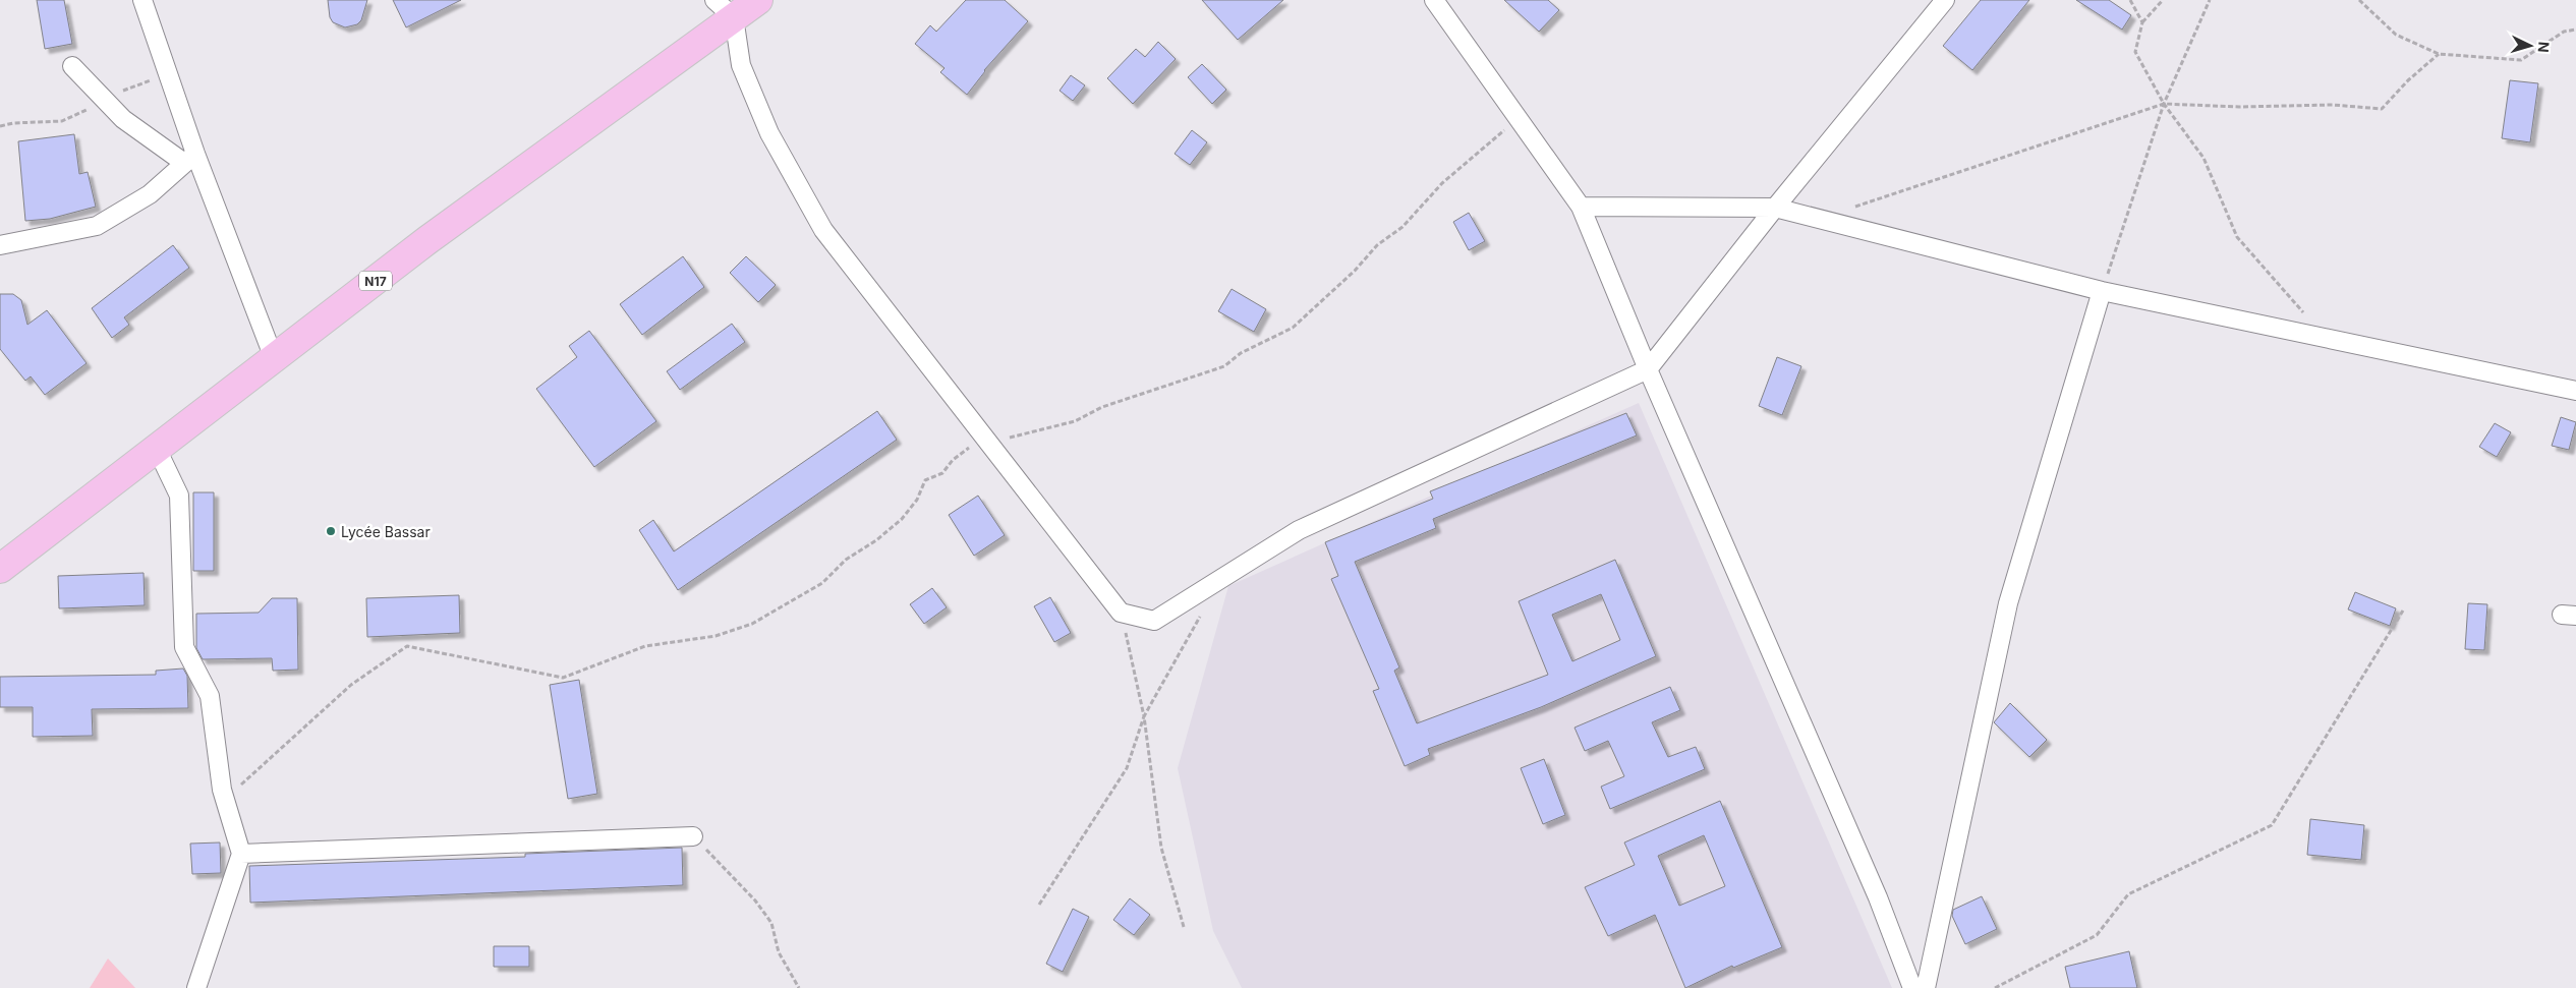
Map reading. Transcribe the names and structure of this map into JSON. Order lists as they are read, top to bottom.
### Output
{
  "streets": {
    "main road": ["N17"]
  },
  "places": ["Lycée Bassar"],
  "north": "right"
}
